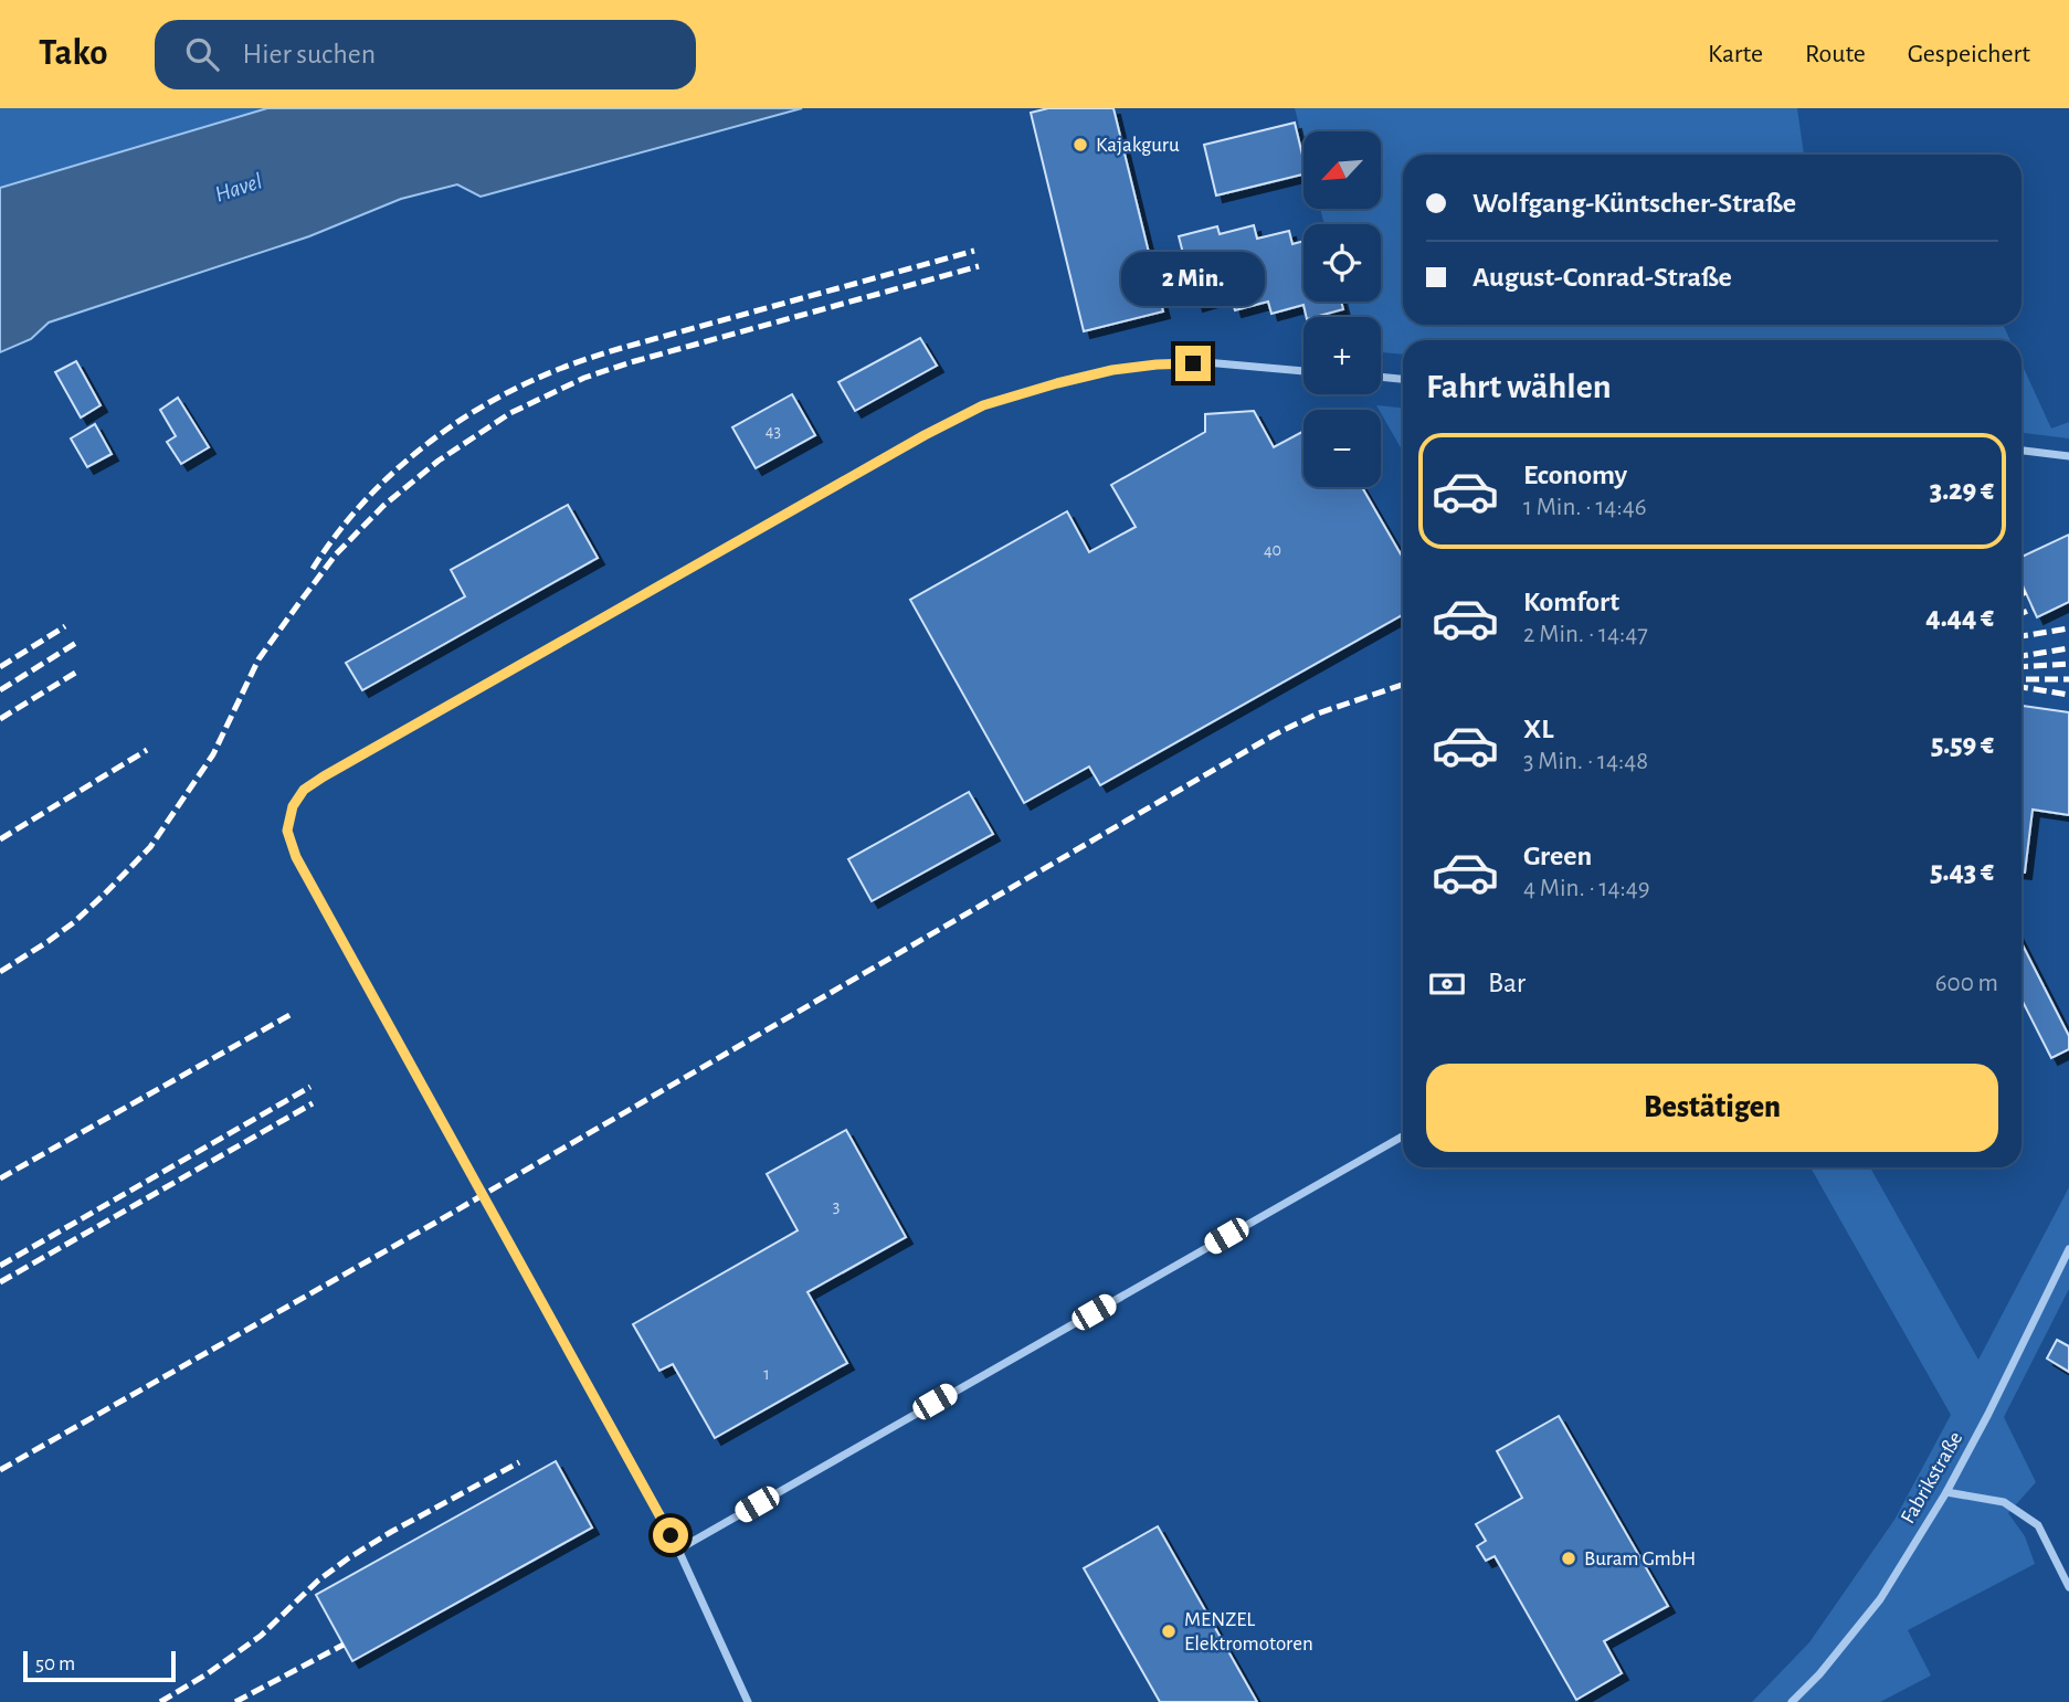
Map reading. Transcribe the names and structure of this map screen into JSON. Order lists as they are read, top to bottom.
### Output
{
  "streets": {
    "street": ["Fabrikstraße"]
  },
  "water": ["Havel"],
  "places": ["Kajakguru", "Buram GmbH", "MENZEL Elektromotoren"],
  "house_numbers": [
    "43",
    "40",
    "3",
    "1"
  ],
  "scale_bar": "50 m",
  "north": "bottom left",
  "page": {
    "header": "Tako",
    "search": "Hier suchen",
    "nav": ["Karte", "Route", "Gespeichert"],
    "map_buttons": ["+", "−"],
    "banner": ["Wolfgang-Küntscher-Straße", "August-Conrad-Straße"],
    "bubble": "2 Min.",
    "heading": "Fahrt wählen",
    "list": [
      {
        "name": "Economy",
        "note": "1 Min. · 14:46",
        "value": "3.29 €"
      },
      {
        "name": "Komfort",
        "note": "2 Min. · 14:47",
        "value": "4.44 €"
      },
      {
        "name": "XL",
        "note": "3 Min. · 14:48",
        "value": "5.59 €"
      },
      {
        "name": "Green",
        "note": "4 Min. · 14:49",
        "value": "5.43 €"
      }
    ],
    "pay": ["Bar", "600 m"],
    "buttons": "Bestätigen",
    "scale": "50 m"
  }
}
